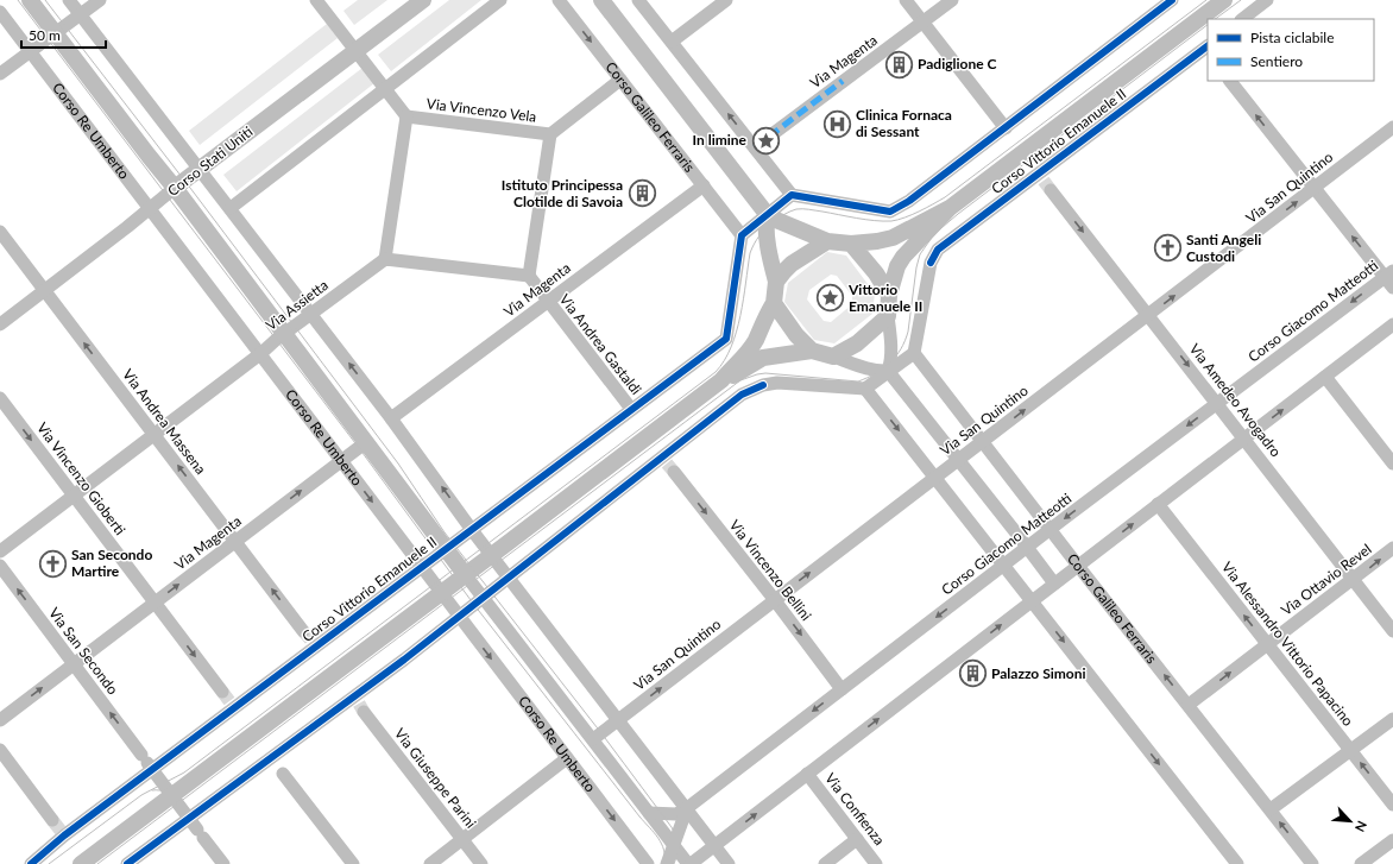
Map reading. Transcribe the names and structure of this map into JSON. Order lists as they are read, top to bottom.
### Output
{
  "streets": {
    "main road": ["Corso Vittorio Emanuele II", "Corso Stati Uniti"],
    "street": [
      "Via Magenta",
      "Via Vincenzo Vela",
      "Corso Galileo Ferraris",
      "Corso Re Umberto",
      "Via San Quintino",
      "Via Assietta",
      "Corso Giacomo Matteotti",
      "Via Andrea Gastaldi",
      "Via Amedeo Avogadro",
      "Via Andrea Massena",
      "Via Vincenzo Gioberti",
      "Via Vincenzo Bellini",
      "Via Ottavio Revel",
      "Via Alessandro Vittorio Papacino",
      "Via San Secondo",
      "Via Giuseppe Parini",
      "Via Confienza"
    ]
  },
  "crossings": [
    ["Via Magenta", "Corso Galileo Ferraris"],
    ["Via Magenta", "Corso Re Umberto"],
    ["Via Magenta", "Via Andrea Gastaldi"],
    ["Via Magenta", "Via Andrea Massena"],
    ["Via Magenta", "Via Vincenzo Gioberti"],
    ["Via Magenta", "Via San Secondo"],
    ["Via Vincenzo Vela", "Corso Galileo Ferraris"],
    ["Via Vincenzo Vela", "Via Assietta"],
    ["Corso Galileo Ferraris", "Corso Vittorio Emanuele II"],
    ["Corso Galileo Ferraris", "Via San Quintino"],
    ["Corso Galileo Ferraris", "Corso Giacomo Matteotti"],
    ["Corso Galileo Ferraris", "Via Ottavio Revel"],
    ["Corso Re Umberto", "Corso Vittorio Emanuele II"],
    ["Corso Re Umberto", "Corso Stati Uniti"],
    ["Corso Re Umberto", "Via Assietta"],
    ["Corso Vittorio Emanuele II", "Via Andrea Gastaldi"],
    ["Corso Vittorio Emanuele II", "Via Amedeo Avogadro"],
    ["Corso Vittorio Emanuele II", "Via Andrea Massena"],
    ["Corso Vittorio Emanuele II", "Via Vincenzo Gioberti"],
    ["Corso Vittorio Emanuele II", "Via San Secondo"],
    ["Corso Stati Uniti", "Via Andrea Massena"],
    ["Via San Quintino", "Via Amedeo Avogadro"],
    ["Via San Quintino", "Via Vincenzo Bellini"],
    ["Via Assietta", "Via Andrea Massena"],
    ["Via Assietta", "Via Vincenzo Gioberti"],
    ["Corso Giacomo Matteotti", "Via Amedeo Avogadro"],
    ["Corso Giacomo Matteotti", "Via Vincenzo Bellini"],
    ["Via Amedeo Avogadro", "Via Ottavio Revel"],
    ["Via Ottavio Revel", "Via Alessandro Vittorio Papacino"]
  ],
  "one_way": [
    "Via San Quintino",
    "Via Amedeo Avogadro",
    "Via Andrea Massena",
    "Via Vincenzo Gioberti",
    "Via Vincenzo Bellini",
    "Via Ottavio Revel",
    "Via Alessandro Vittorio Papacino"
  ],
  "places": {
    "building": ["Padiglione C", "Istituto Principessa Clotilde di Savoia", "Palazzo Simoni"],
    "hospital": ["Clinica Fornaca di Sessant"],
    "place": ["In limine", "Vittorio Emanuele II"],
    "church": ["Santi Angeli Custodi", "San Secondo Martire"]
  },
  "legend": ["Pista ciclabile", "Sentiero"],
  "scale_bar": "50 m",
  "north": "bottom right"
}
